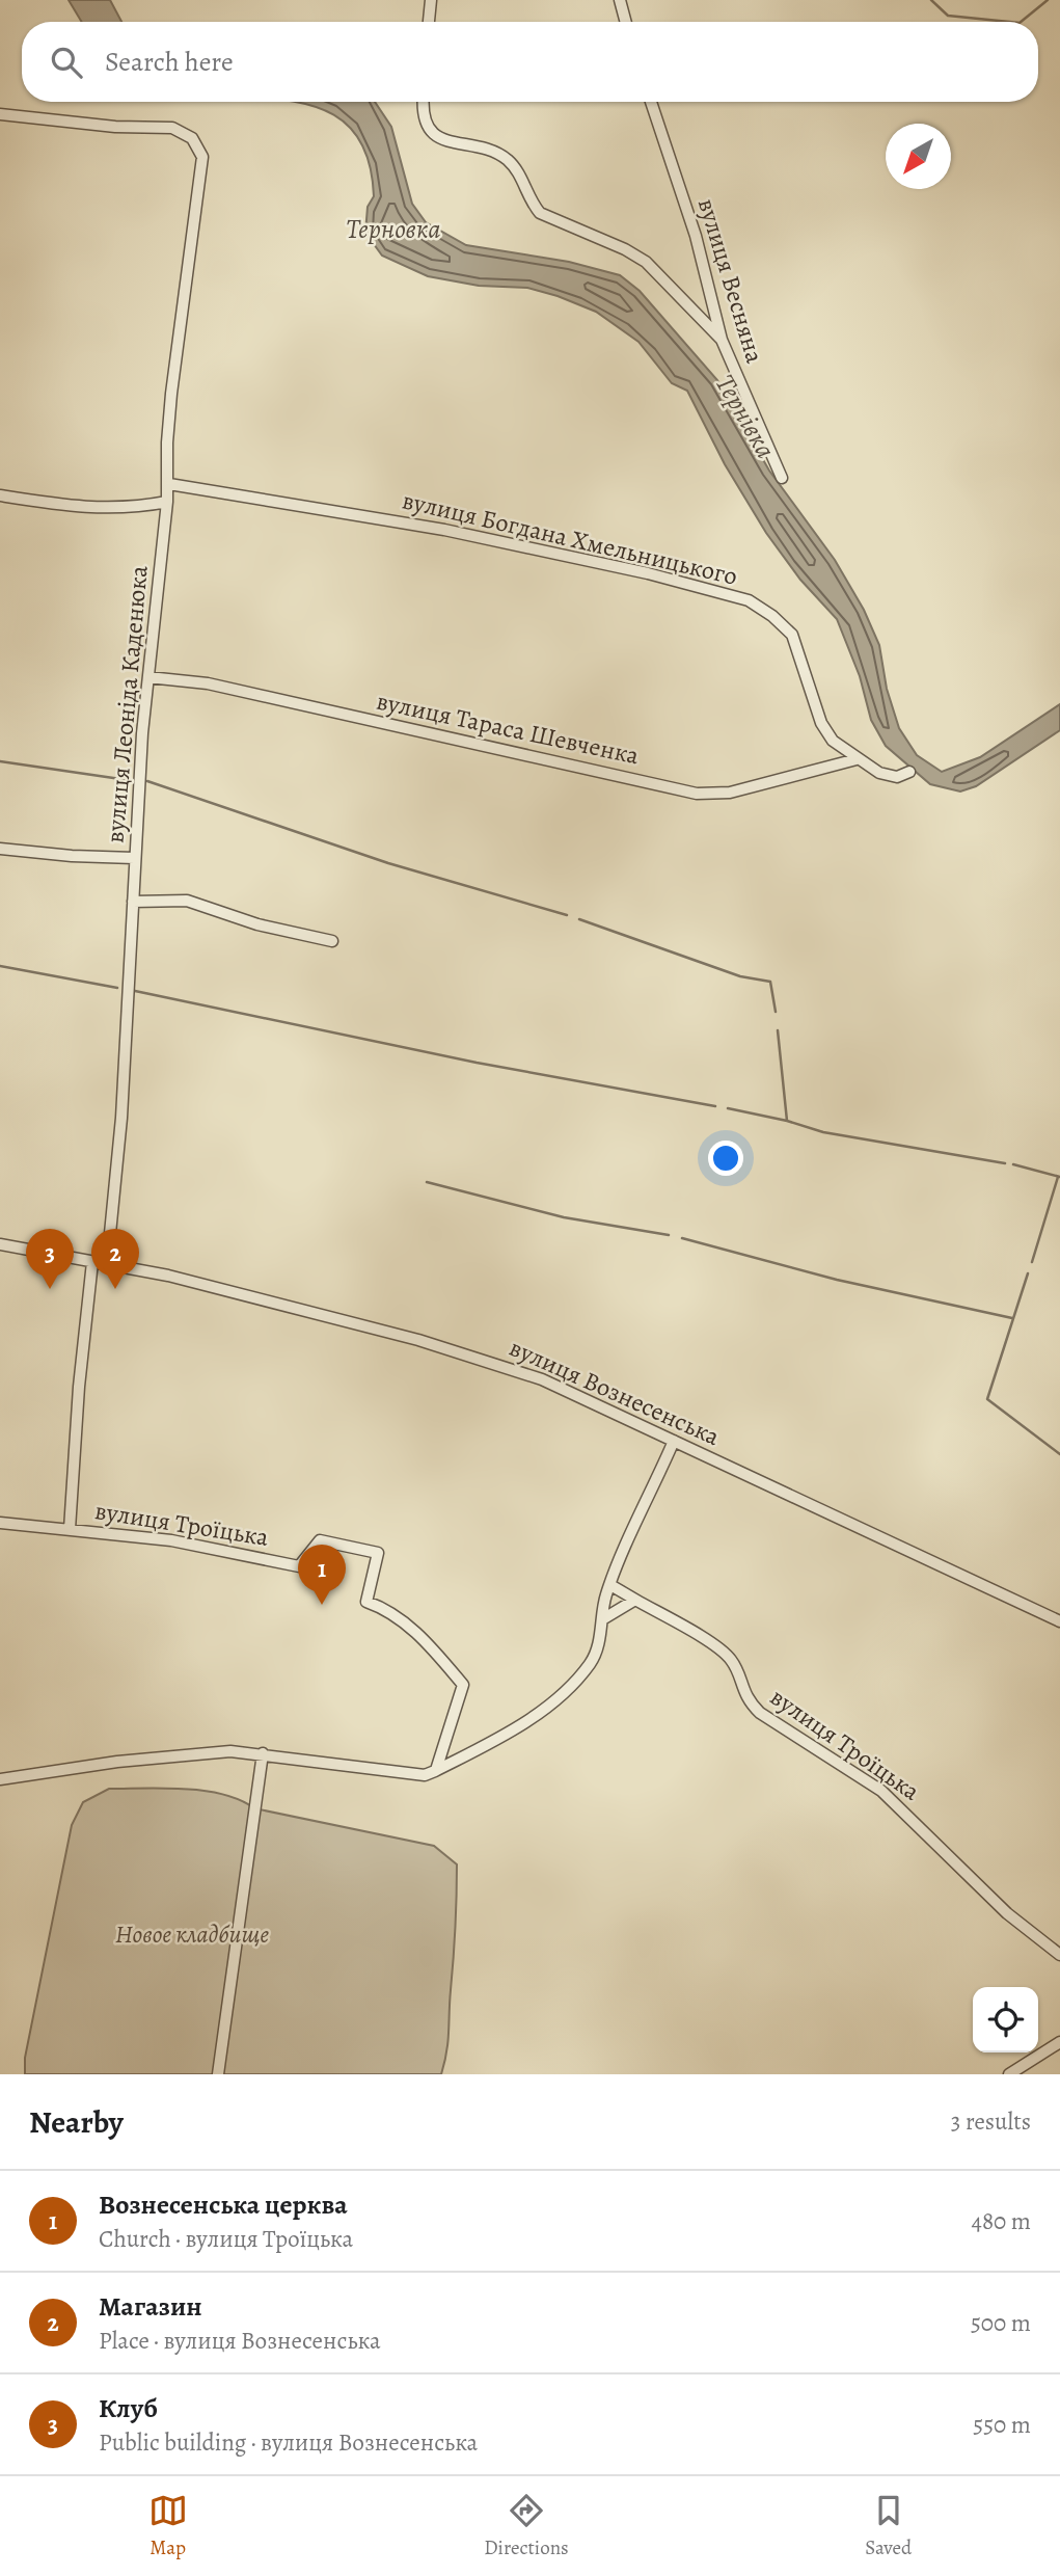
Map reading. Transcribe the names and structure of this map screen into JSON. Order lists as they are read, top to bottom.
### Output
{
  "streets": {
    "street": [
      "вулиця Весняна",
      "вулиця Богдана Хмельницького",
      "вулиця Леоніда Каденюка",
      "вулиця Тараса Шевченка",
      "вулиця Вознесенська",
      "вулиця Троїцька"
    ]
  },
  "crossings": [
    ["вулиця Богдана Хмельницького", "вулиця Леоніда Каденюка"],
    ["вулиця Богдана Хмельницького", "вулиця Тараса Шевченка"],
    ["вулиця Леоніда Каденюка", "вулиця Тараса Шевченка"],
    ["вулиця Леоніда Каденюка", "вулиця Вознесенська"]
  ],
  "water": ["Терновка", "Тернівка"],
  "parks": ["Новое кладбище"],
  "north": "bottom left",
  "page": {
    "search": "Search here",
    "pins": ["2", "3", "1"],
    "heading": ["Nearby", "3 results"],
    "list": [
      {
        "mark": "1",
        "name": "Вознесенська церква",
        "note": "Church · вулиця Троїцька",
        "value": "480 m"
      },
      {
        "mark": "2",
        "name": "Магазин",
        "note": "Place · вулиця Вознесенська",
        "value": "500 m"
      },
      {
        "mark": "3",
        "name": "Клуб",
        "note": "Public building · вулиця Вознесенська",
        "value": "550 m"
      }
    ],
    "nav": ["Map", "Directions", "Saved"]
  }
}
